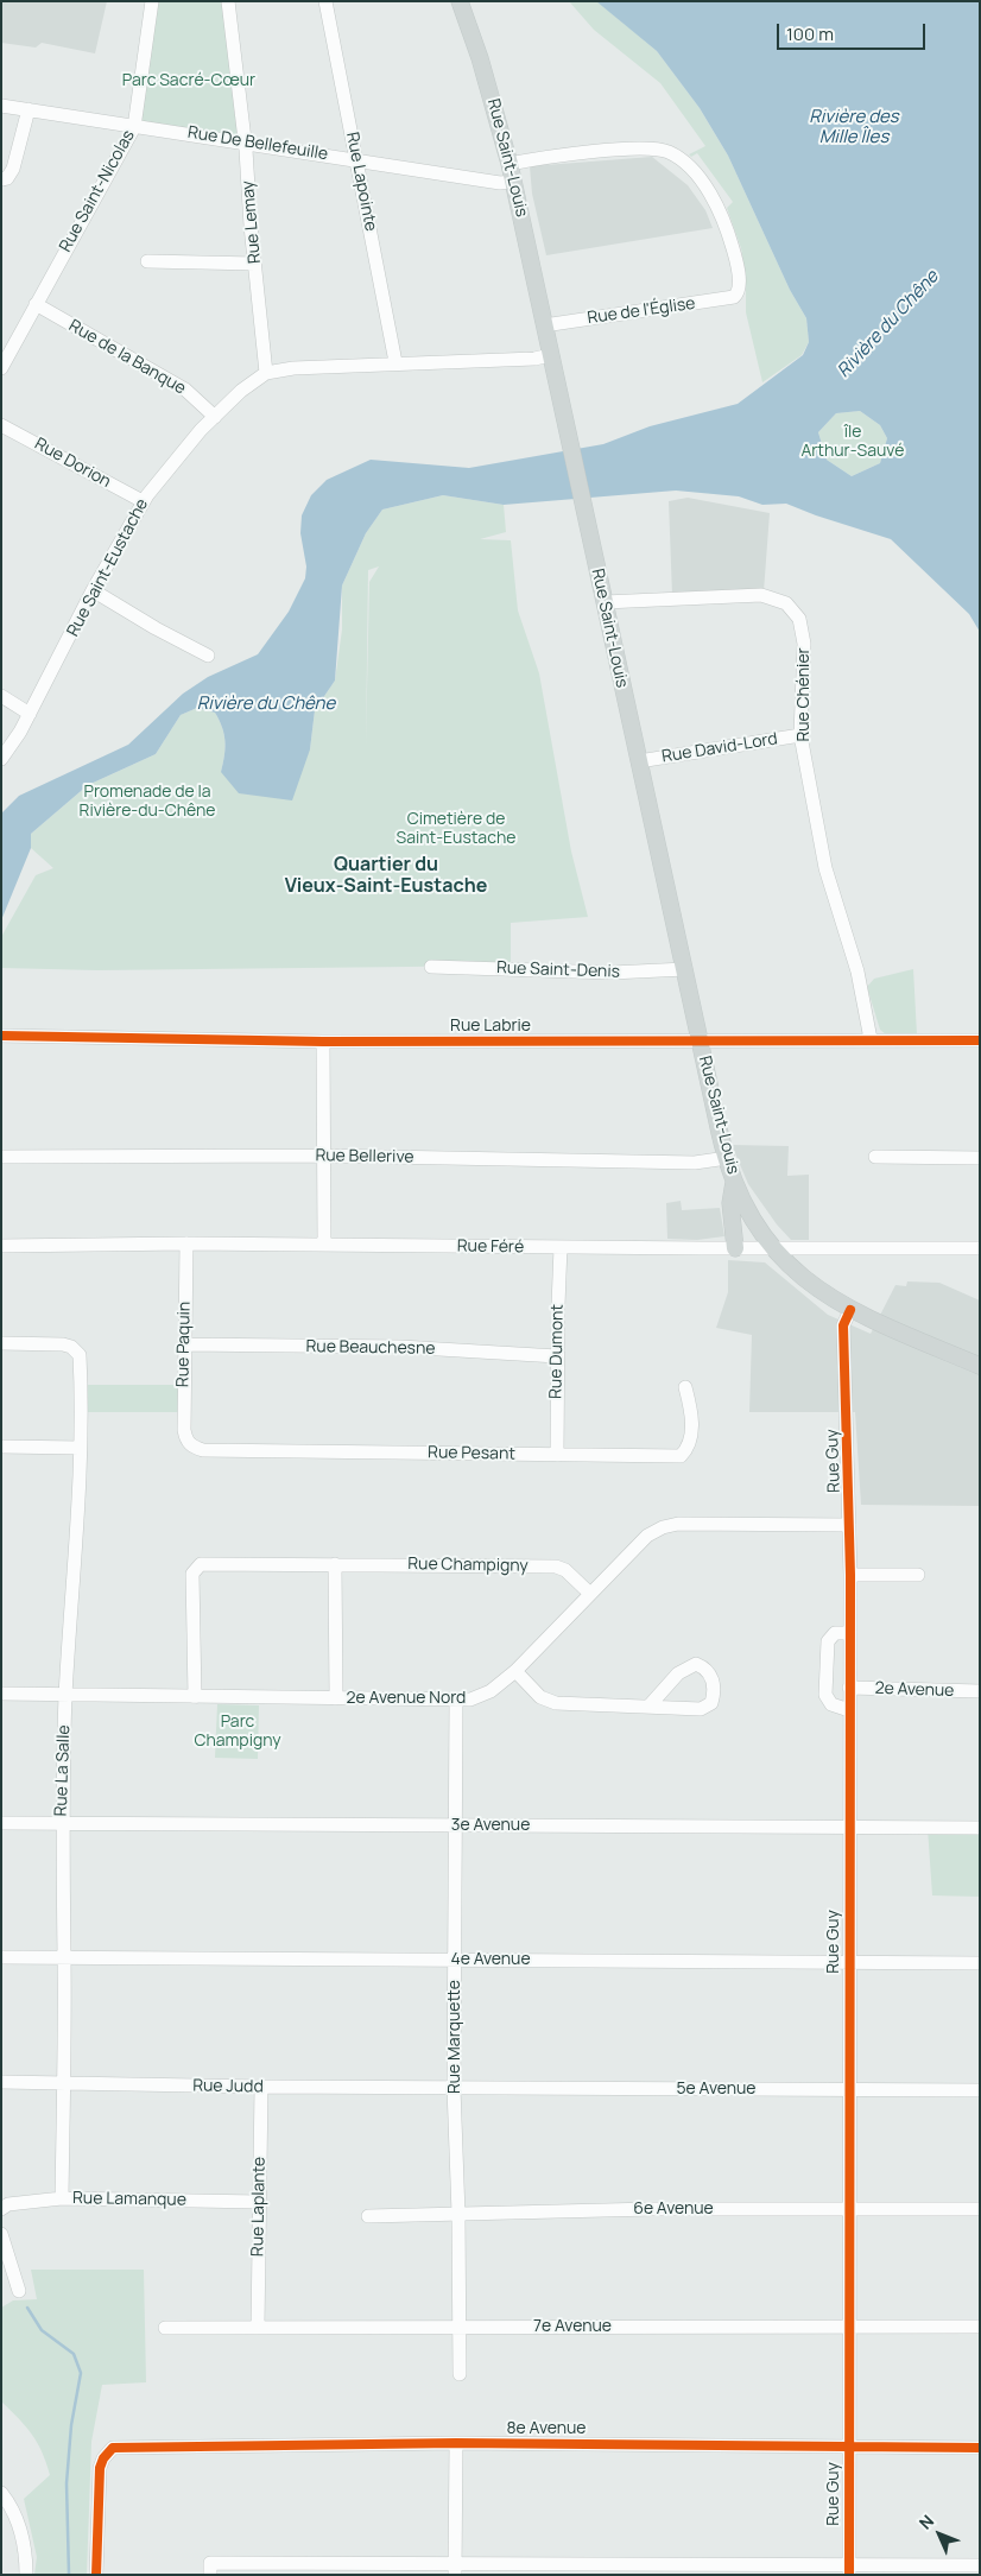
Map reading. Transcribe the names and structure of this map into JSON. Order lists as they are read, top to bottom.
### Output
{
  "streets": {
    "main road": ["Rue Saint-Louis"],
    "street": [
      "Rue De Bellefeuille",
      "Rue Lapointe",
      "Rue Saint-Nicolas",
      "Rue Lemay",
      "Rue de l'Église",
      "Rue de la Banque",
      "Rue Dorion",
      "Rue Saint-Eustache",
      "Rue Chénier",
      "Rue David-Lord",
      "Rue Saint-Denis",
      "Rue Labrie",
      "Rue Bellerive",
      "Rue Féré",
      "Rue Paquin",
      "Rue Beauchesne",
      "Rue Dumont",
      "Rue Pesant",
      "Rue Guy",
      "Rue Champigny",
      "2e Avenue",
      "2e Avenue Nord",
      "Rue La Salle",
      "3e Avenue",
      "4e Avenue",
      "Rue Marquette",
      "Rue Judd",
      "5e Avenue",
      "Rue Lamanque",
      "Rue Laplante",
      "6e Avenue",
      "7e Avenue",
      "8e Avenue"
    ]
  },
  "crossings": [
    ["Rue De Bellefeuille", "Rue Saint-Louis"],
    ["Rue De Bellefeuille", "Rue Lapointe"],
    ["Rue De Bellefeuille", "Rue Saint-Nicolas"],
    ["Rue De Bellefeuille", "Rue Lemay"],
    ["Rue Saint-Louis", "Rue de l'Église"],
    ["Rue Saint-Louis", "Rue Saint-Eustache"],
    ["Rue Saint-Louis", "Rue Chénier"],
    ["Rue Saint-Louis", "Rue David-Lord"],
    ["Rue Saint-Louis", "Rue Saint-Denis"],
    ["Rue Saint-Louis", "Rue Labrie"],
    ["Rue Saint-Louis", "Rue Bellerive"],
    ["Rue Saint-Louis", "Rue Féré"],
    ["Rue Saint-Louis", "Rue Guy"],
    ["Rue Lapointe", "Rue Saint-Eustache"],
    ["Rue Saint-Nicolas", "Rue de la Banque"],
    ["Rue Lemay", "Rue Saint-Eustache"],
    ["Rue de la Banque", "Rue Saint-Eustache"],
    ["Rue Dorion", "Rue Saint-Eustache"],
    ["Rue Chénier", "Rue David-Lord"],
    ["Rue Chénier", "Rue Labrie"],
    ["Rue Féré", "Rue Paquin"],
    ["Rue Féré", "Rue Dumont"],
    ["Rue Paquin", "Rue Beauchesne"],
    ["Rue Paquin", "Rue Pesant"],
    ["Rue Beauchesne", "Rue Dumont"],
    ["Rue Dumont", "Rue Pesant"],
    ["Rue Guy", "2e Avenue"],
    ["Rue Guy", "2e Avenue Nord"],
    ["Rue Guy", "3e Avenue"],
    ["Rue Guy", "4e Avenue"],
    ["Rue Guy", "5e Avenue"],
    ["Rue Guy", "6e Avenue"],
    ["Rue Guy", "7e Avenue"],
    ["Rue Guy", "8e Avenue"],
    ["Rue Champigny", "2e Avenue Nord"],
    ["2e Avenue Nord", "Rue La Salle"],
    ["2e Avenue Nord", "Rue Marquette"],
    ["Rue La Salle", "3e Avenue"],
    ["Rue La Salle", "4e Avenue"],
    ["Rue La Salle", "Rue Judd"],
    ["Rue La Salle", "Rue Lamanque"],
    ["3e Avenue", "Rue Marquette"],
    ["4e Avenue", "Rue Marquette"],
    ["Rue Marquette", "Rue Judd"],
    ["Rue Marquette", "5e Avenue"],
    ["Rue Marquette", "6e Avenue"],
    ["Rue Marquette", "7e Avenue"],
    ["Rue Judd", "5e Avenue"],
    ["Rue Judd", "Rue Laplante"],
    ["Rue Lamanque", "Rue Laplante"],
    ["Rue Laplante", "7e Avenue"]
  ],
  "districts": ["Quartier du Vieux-Saint-Eustache"],
  "water": ["Rivière des Mille Îles", "Rivière du Chêne"],
  "parks": [
    "Parc Sacré-Cœur",
    "île Arthur-Sauvé",
    "Promenade de la Rivière-du-Chêne",
    "Cimetière de Saint-Eustache",
    "Parc Champigny"
  ],
  "scale_bar": "100 m",
  "north": "top left"
}
